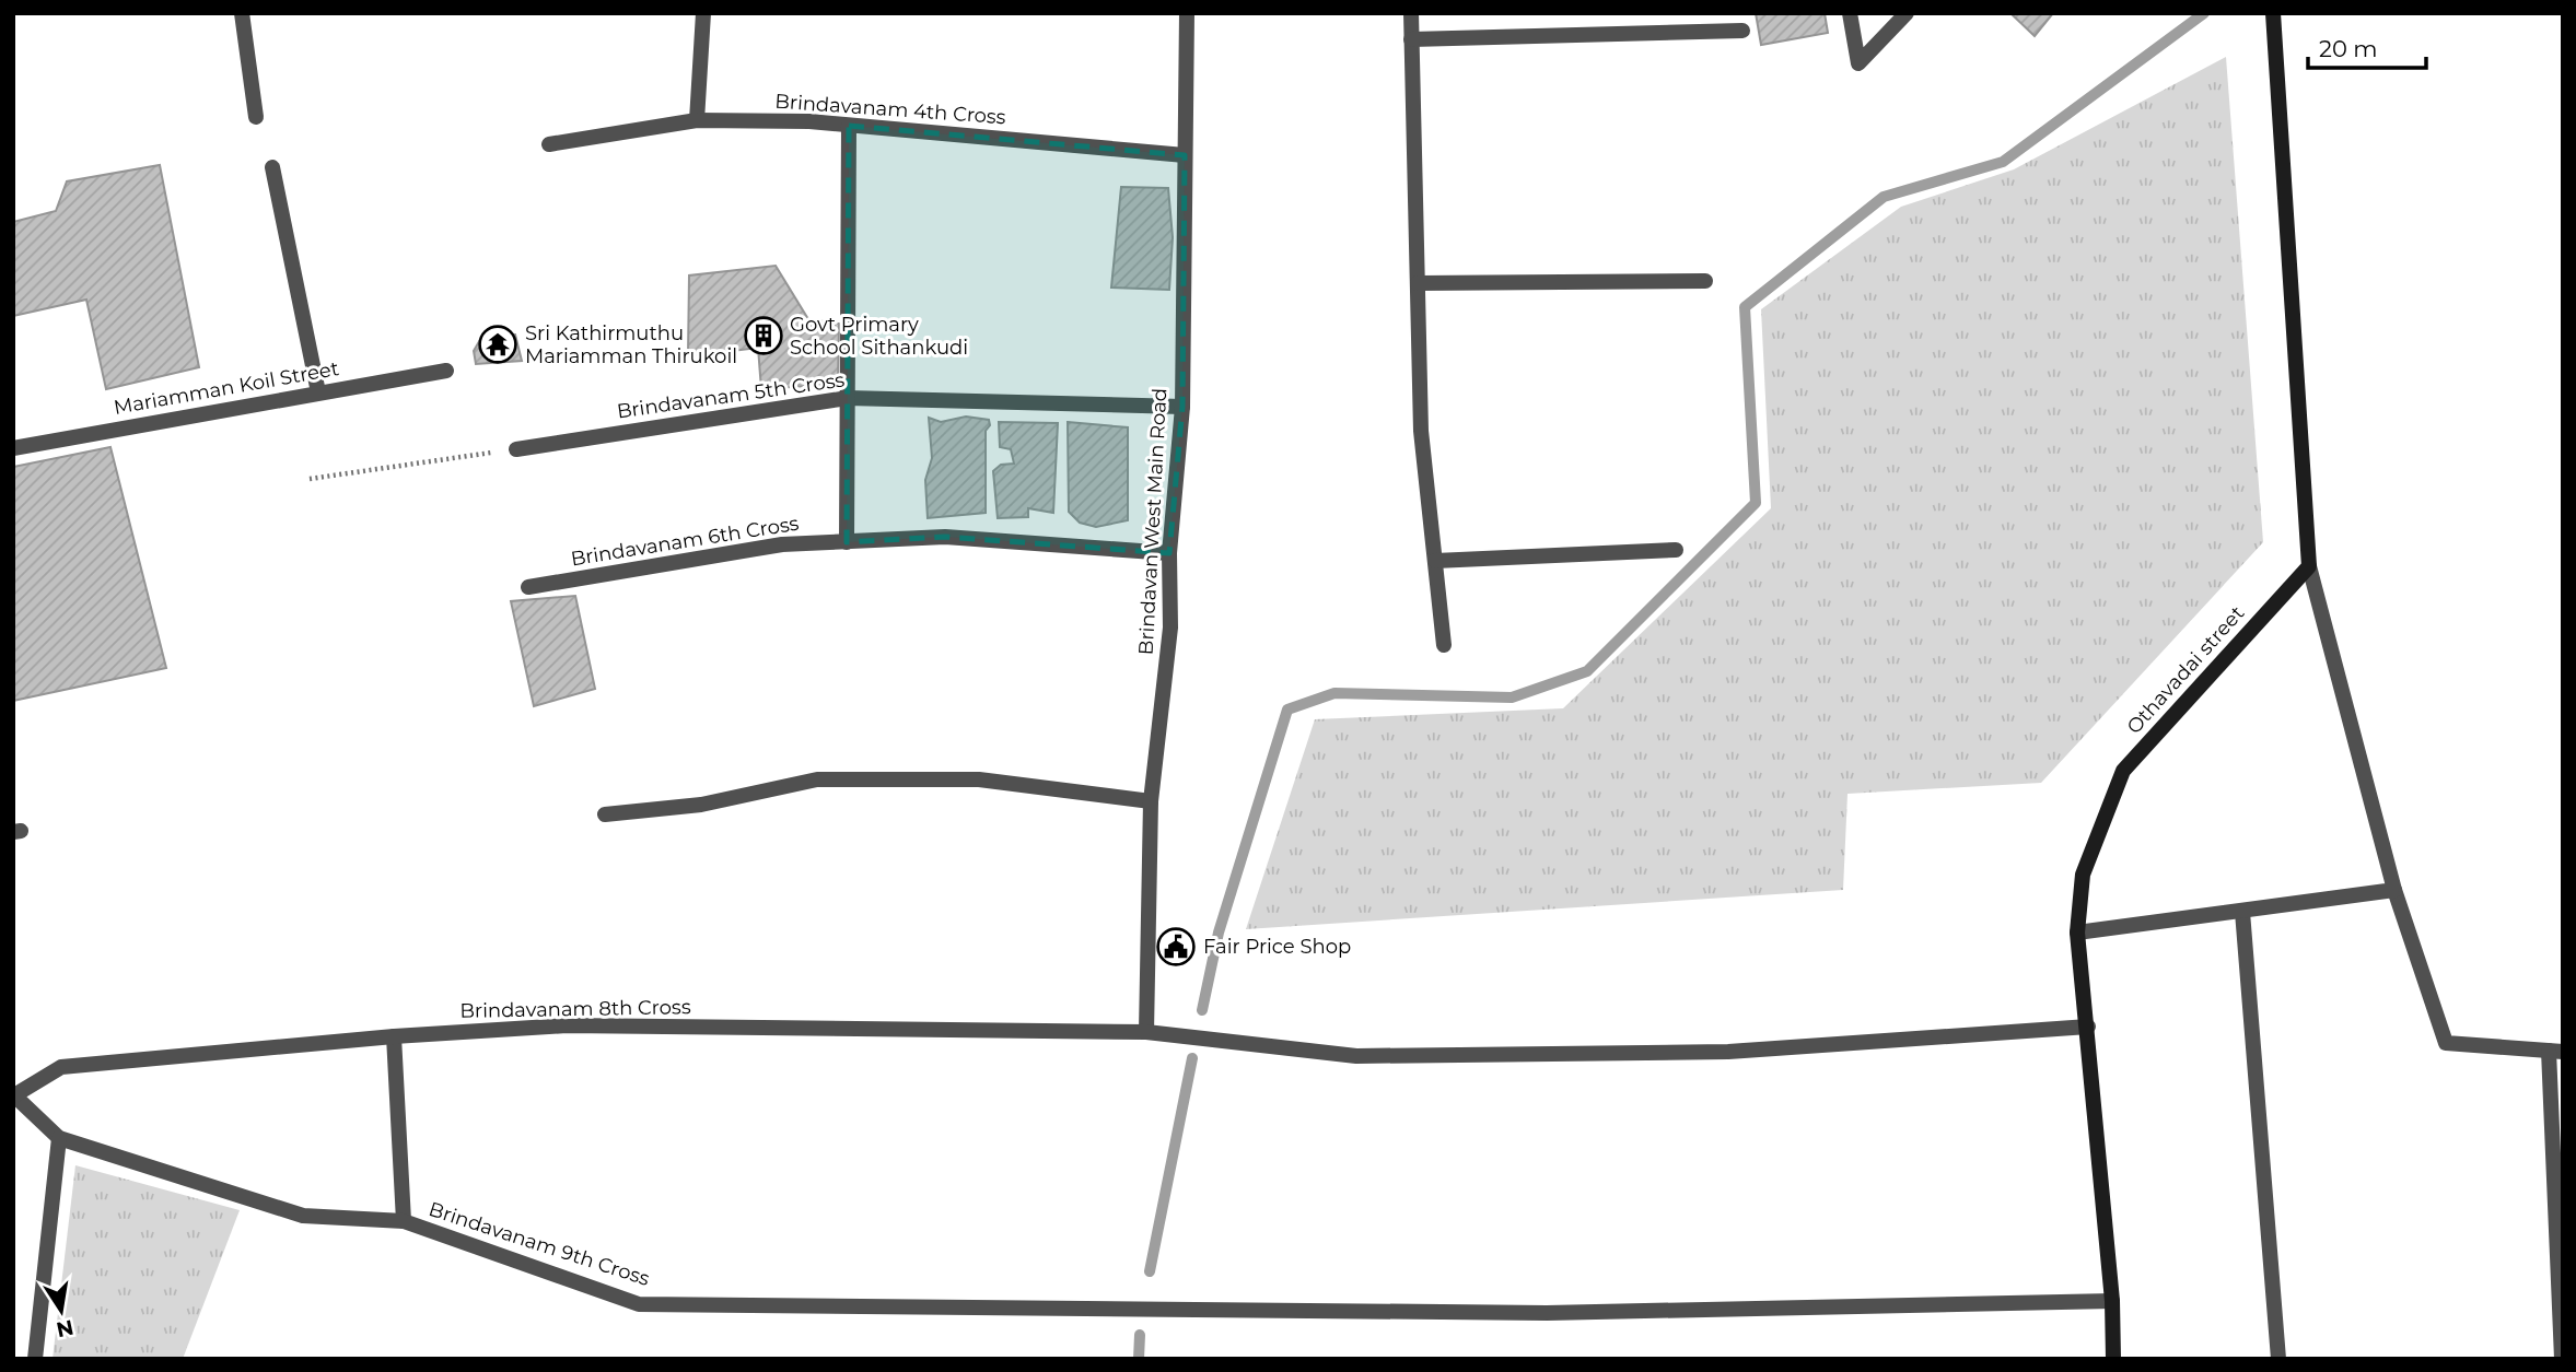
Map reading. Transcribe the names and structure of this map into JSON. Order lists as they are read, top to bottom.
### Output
{
  "streets": {
    "street": [
      "Brindavanam 4th Cross",
      "Mariamman Koil Street",
      "Brindavanam 5th Cross",
      "Brindavan West Main Road",
      "Brindavanam 6th Cross",
      "Othavadai street",
      "Brindavanam 8th Cross",
      "Brindavanam 9th Cross"
    ]
  },
  "crossings": [
    ["Brindavanam 4th Cross", "Brindavan West Main Road"],
    ["Brindavanam 5th Cross", "Brindavan West Main Road"],
    ["Brindavan West Main Road", "Brindavanam 6th Cross"],
    ["Brindavan West Main Road", "Brindavanam 8th Cross"],
    ["Othavadai street", "Brindavanam 8th Cross"],
    ["Othavadai street", "Brindavanam 9th Cross"],
    ["Brindavanam 8th Cross", "Brindavanam 9th Cross"]
  ],
  "places": {
    "building": ["Govt Primary School Sithankudi"],
    "temple": ["Sri Kathirmuthu Mariamman Thirukoil"],
    "public building": ["Fair Price Shop"]
  },
  "scale_bar": "20 m",
  "north": "bottom"
}
